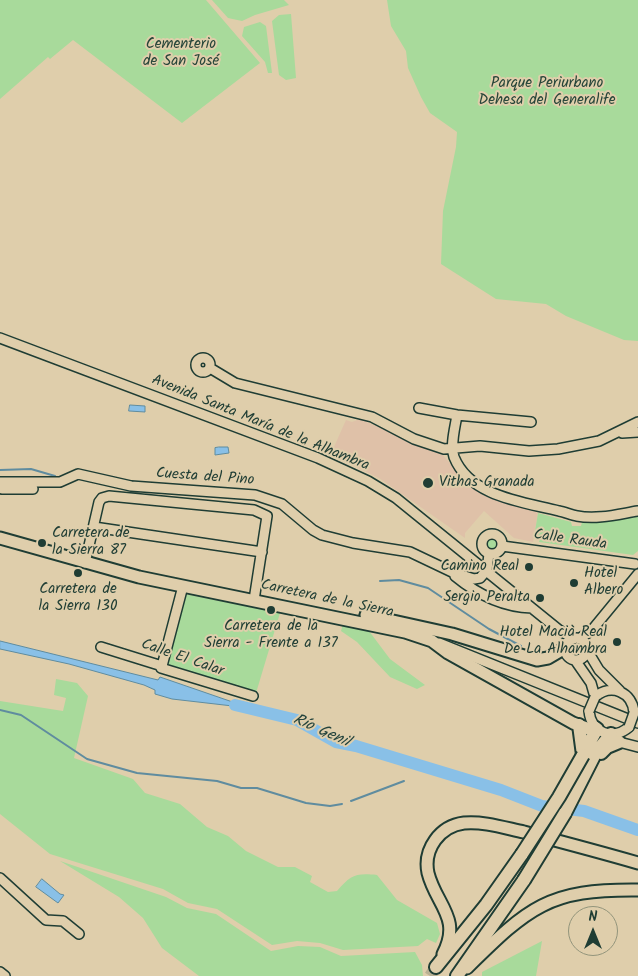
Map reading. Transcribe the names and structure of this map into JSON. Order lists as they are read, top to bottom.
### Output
{
  "streets": {
    "main road": ["Carretera de la Sierra"],
    "street": [
      "Avenida Santa María de la Alhambra",
      "Cuesta del Pino",
      "Calle Rauda",
      "Calle El Calar"
    ]
  },
  "crossings": [
    ["Avenida Santa María de la Alhambra", "Cuesta del Pino"]
  ],
  "water": ["Río Genil"],
  "parks": ["Cementerio de San José", "Parque Periurbano Dehesa del Generalife"],
  "places": [
    "Vithas Granada",
    "Carretera de la Sierra 87",
    "Camino Real",
    "Carretera de la Sierra 130",
    "Hotel Albero",
    "Sergio Peralta",
    "Carretera de la Sierra - Frente a 137",
    "Hotel Macià Real De La Alhambra"
  ],
  "north": "top"
}
